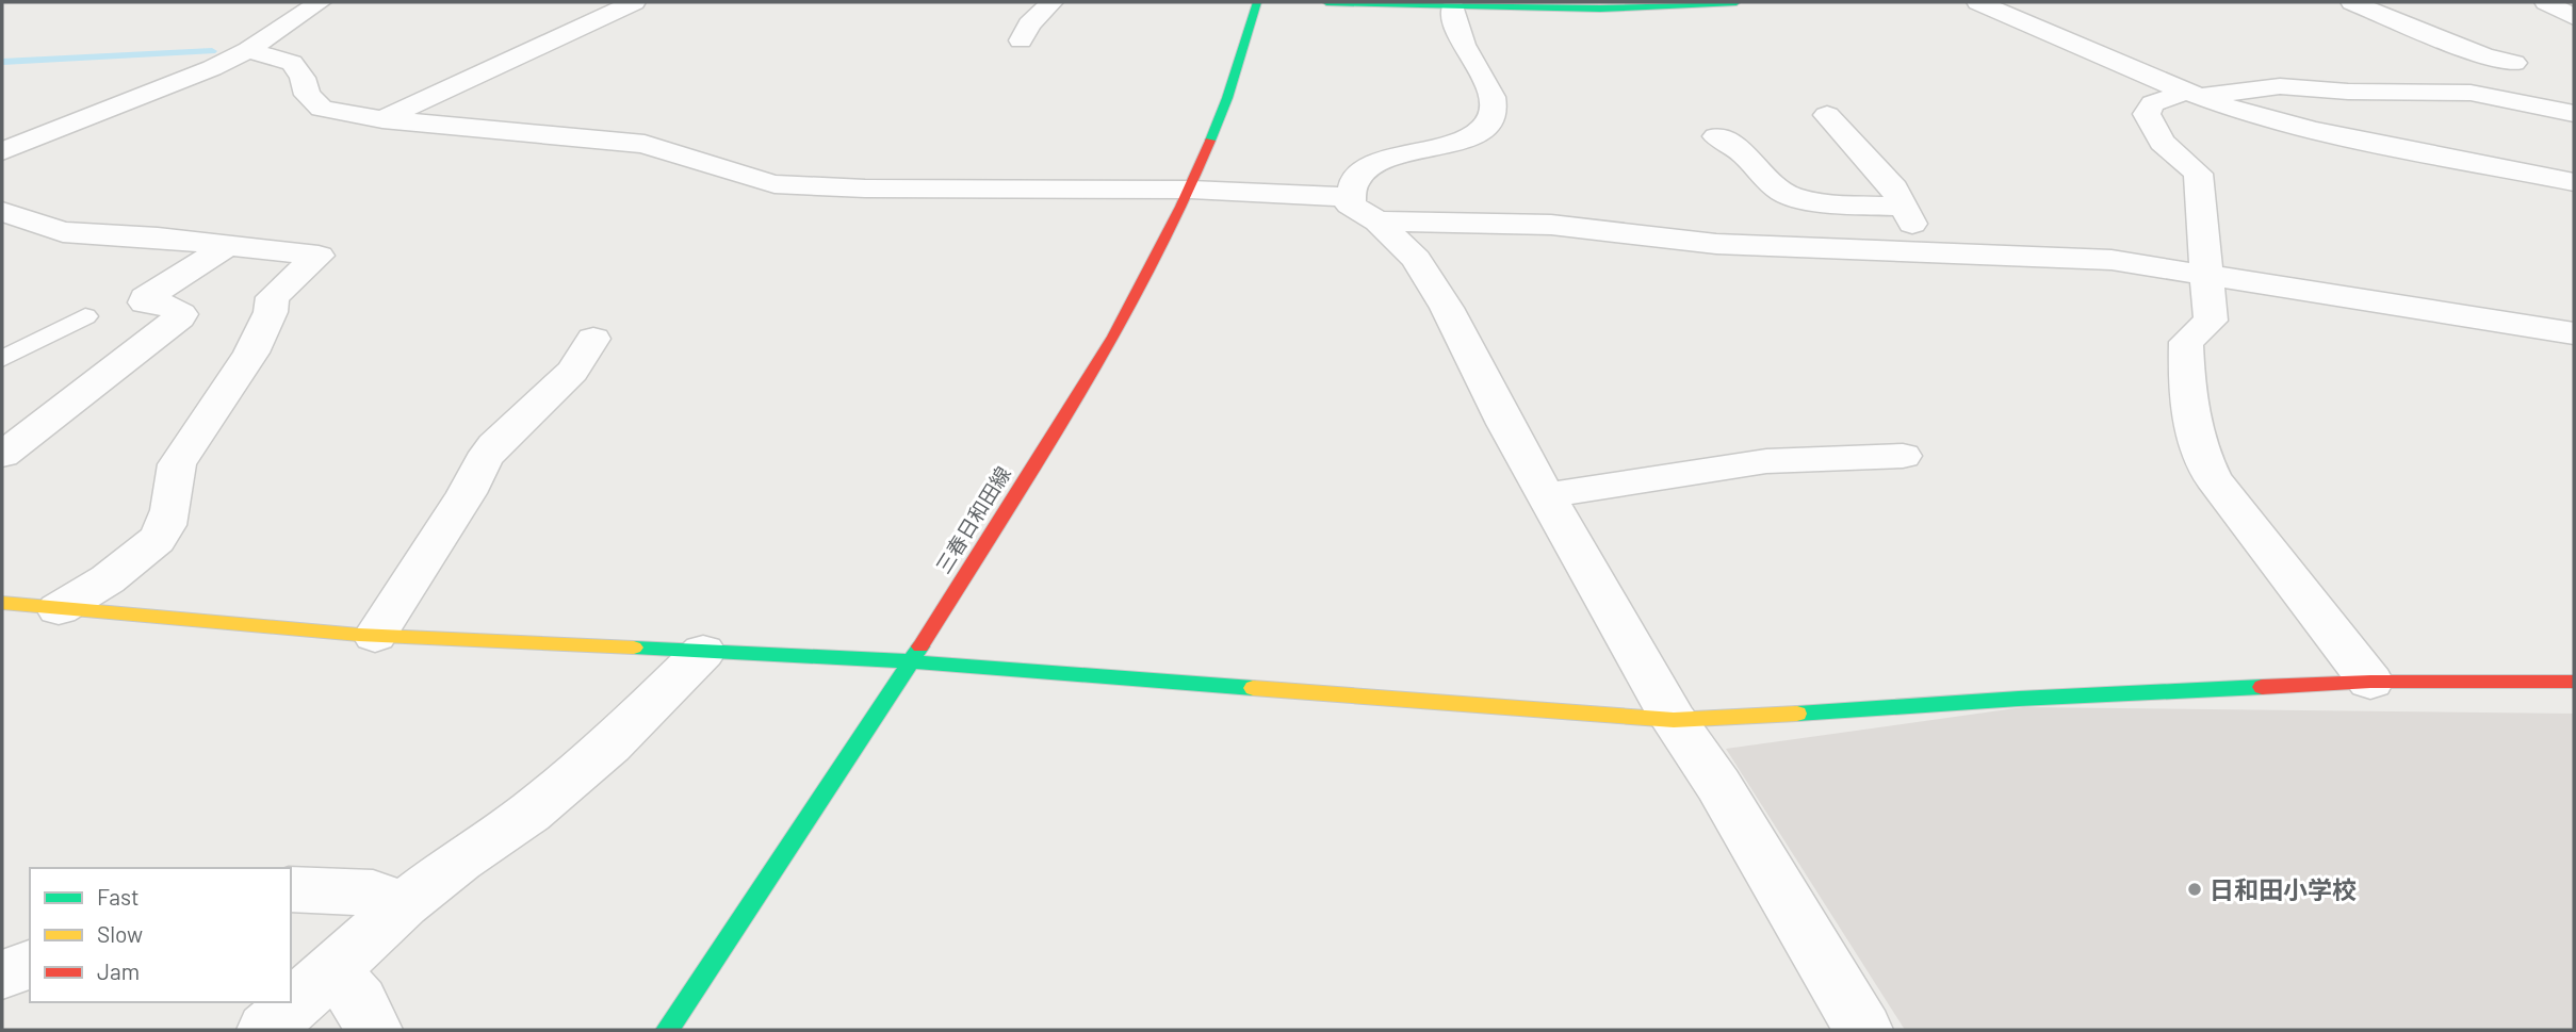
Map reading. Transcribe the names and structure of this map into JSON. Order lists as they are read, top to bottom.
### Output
{
  "streets": {
    "main road": ["三春日和田線"]
  },
  "places": ["日和田小学校"],
  "legend": ["Fast", "Slow", "Jam"]
}
